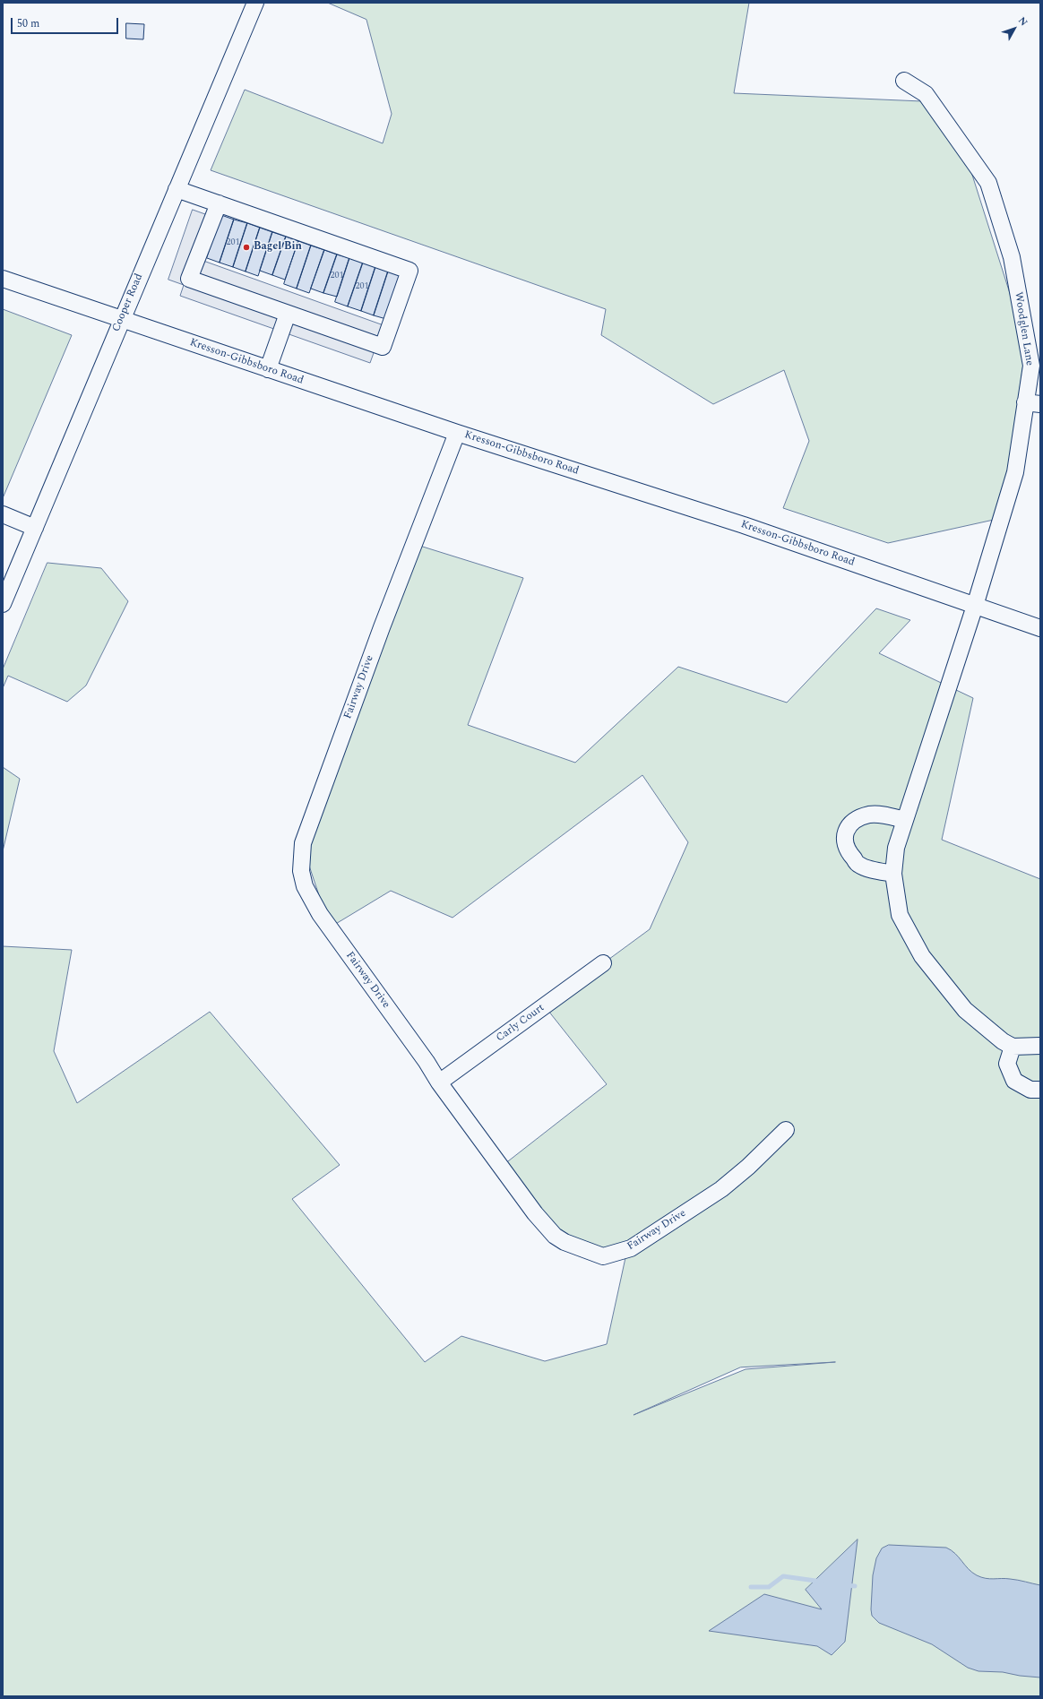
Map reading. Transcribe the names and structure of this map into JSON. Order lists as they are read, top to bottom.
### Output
{
  "streets": {
    "street": [
      "Cooper Road",
      "Woodglen Lane",
      "Kresson-Gibbsboro Road",
      "Fairway Drive",
      "Carly Court"
    ]
  },
  "crossings": [
    ["Cooper Road", "Kresson-Gibbsboro Road"],
    ["Woodglen Lane", "Kresson-Gibbsboro Road"],
    ["Kresson-Gibbsboro Road", "Fairway Drive"],
    ["Fairway Drive", "Carly Court"]
  ],
  "places": ["Bagel Bin"],
  "house_numbers": ["201", "201", "201"],
  "scale_bar": "50 m",
  "north": "top right"
}
